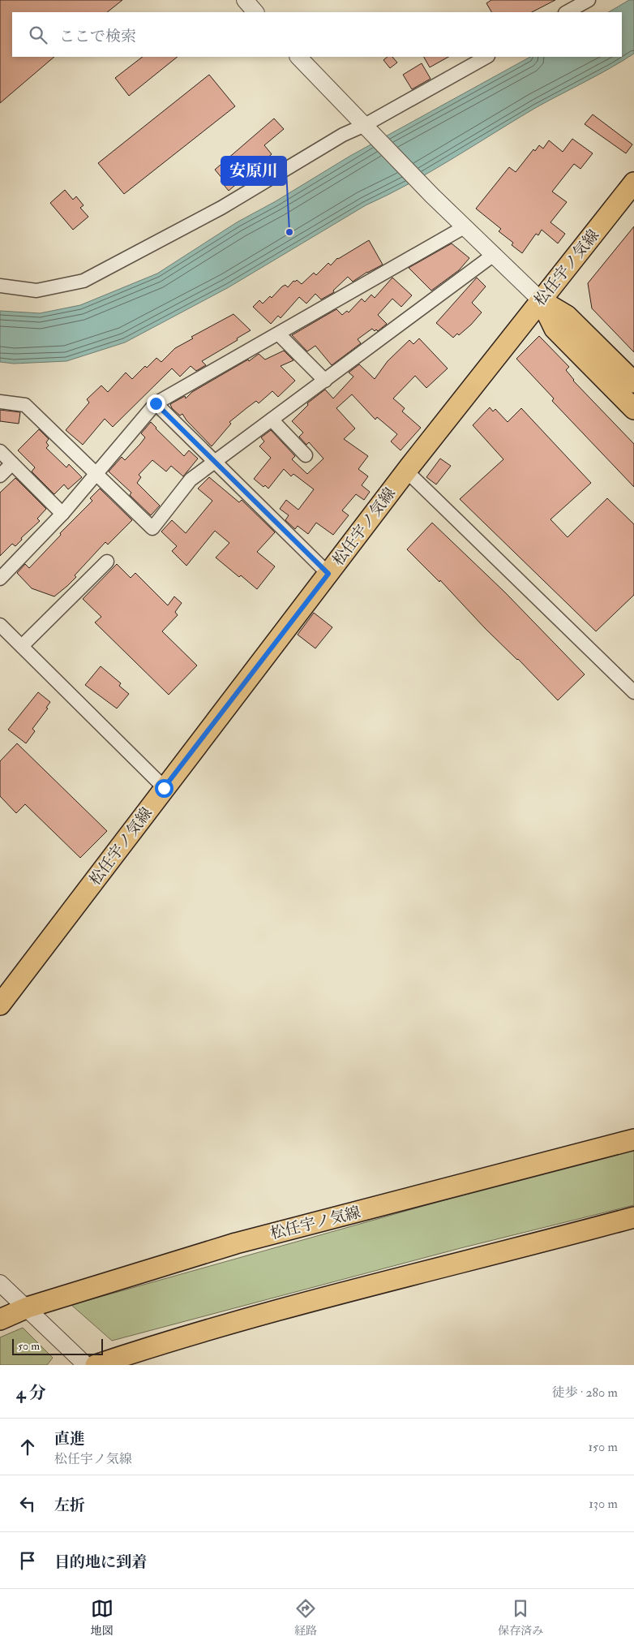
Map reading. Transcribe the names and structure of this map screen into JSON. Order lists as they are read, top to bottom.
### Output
{
  "streets": {
    "main road": ["松任宇ノ気線"]
  },
  "places": ["安原川"],
  "scale_bar": "50 m",
  "page": {
    "search": "ここで検索",
    "scale": "50 m",
    "heading": ["4 分", "徒歩 · 280 m"],
    "list": [
      ["直進", "松任宇ノ気線", "150 m"],
      ["左折", "130 m"],
      "目的地に到着"
    ],
    "nav": ["地図", "経路", "保存済み"]
  }
}
